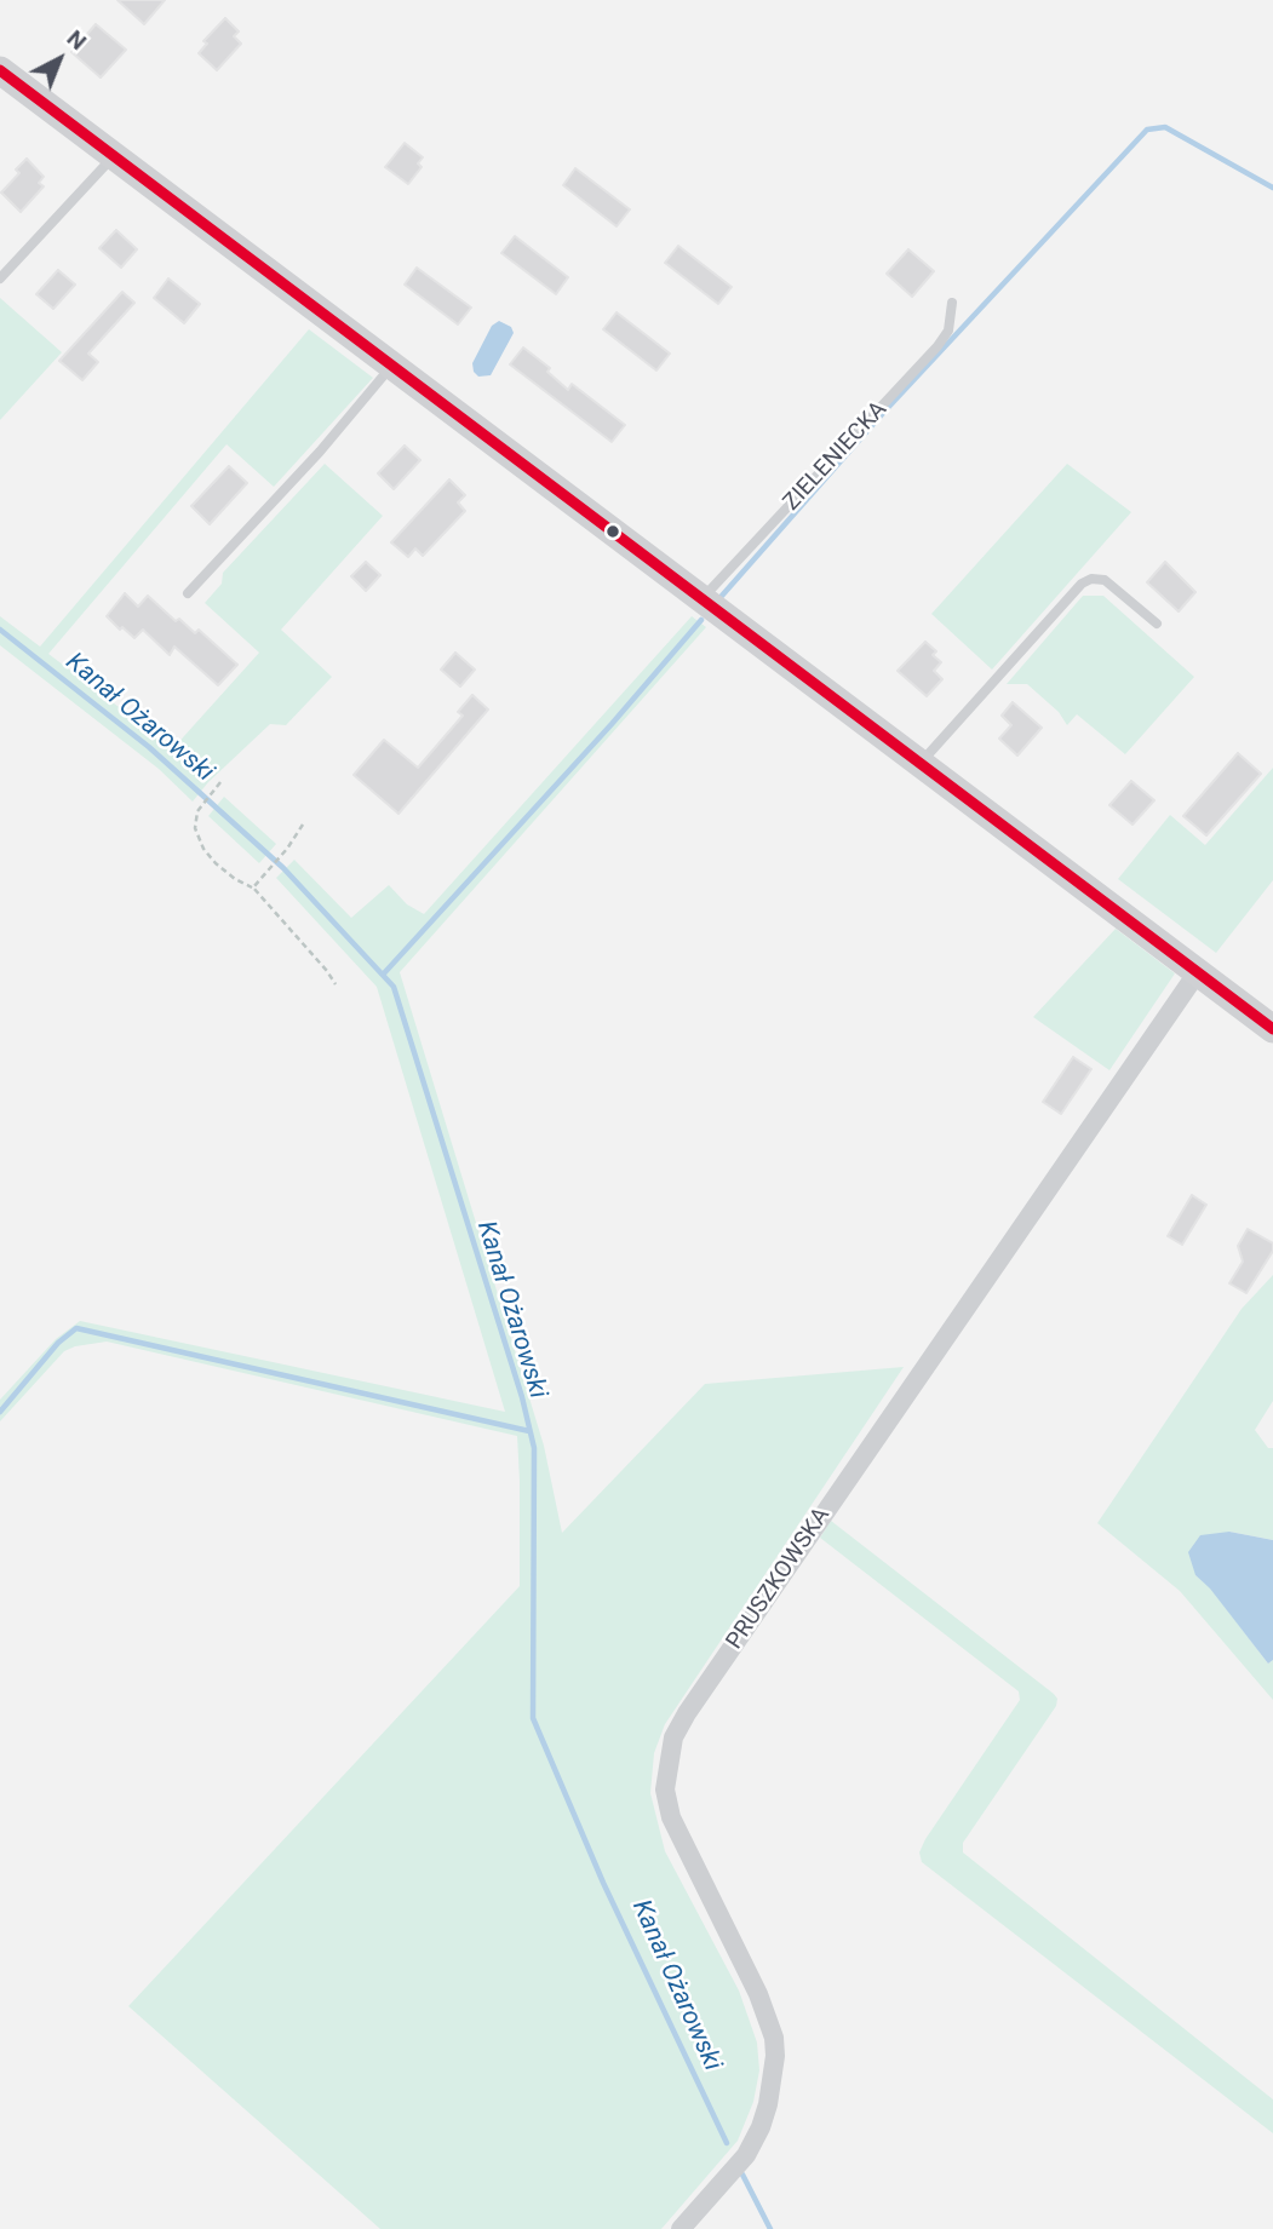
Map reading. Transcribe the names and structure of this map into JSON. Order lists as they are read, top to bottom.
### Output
{
  "streets": {
    "street": ["PRUSZKOWSKA"],
    "lane": ["ZIELENIECKA"]
  },
  "water": ["Kanał Ożarowski"],
  "north": "top right"
}
